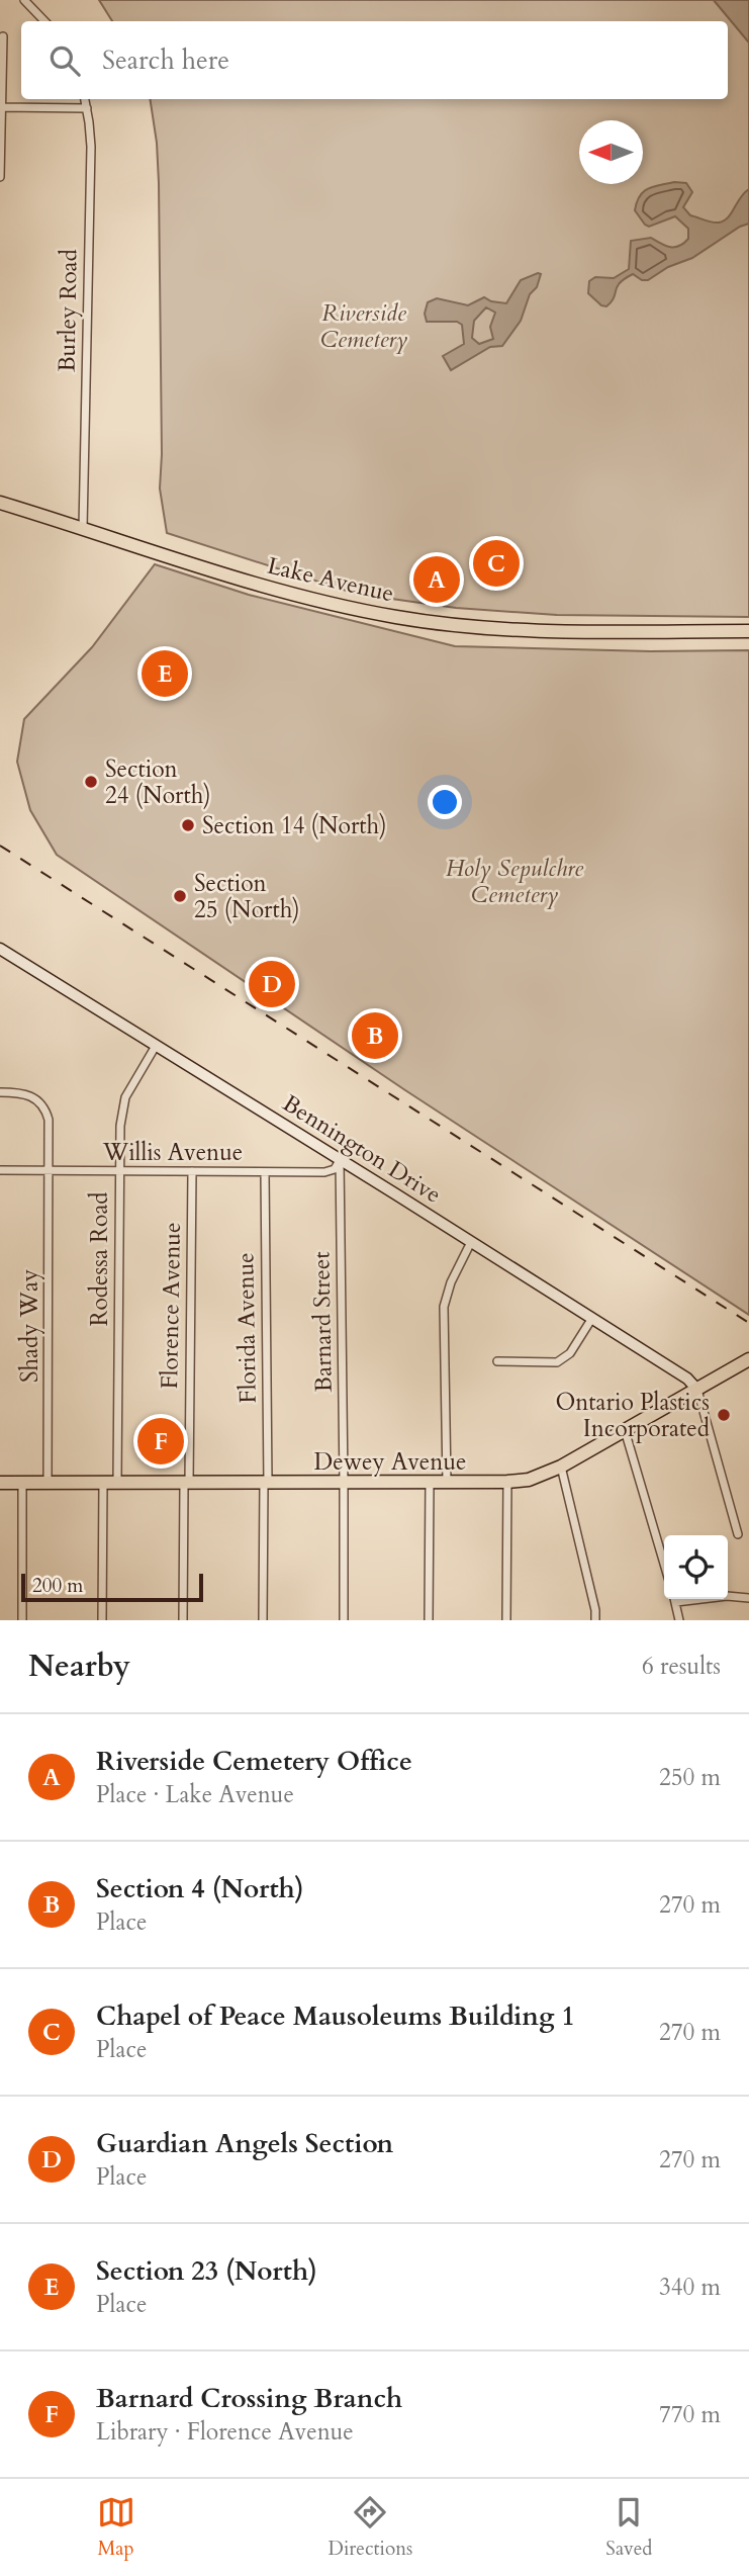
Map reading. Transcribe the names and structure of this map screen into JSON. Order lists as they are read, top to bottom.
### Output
{
  "streets": {
    "main road": ["Lake Avenue", "Dewey Avenue"],
    "street": [
      "Burley Road",
      "Bennington Drive",
      "Willis Avenue",
      "Rodessa Road",
      "Florence Avenue",
      "Barnard Street",
      "Shady Way",
      "Florida Avenue"
    ]
  },
  "crossings": [
    ["Burley Road", "Lake Avenue"],
    ["Bennington Drive", "Willis Avenue"],
    ["Bennington Drive", "Rodessa Road"],
    ["Bennington Drive", "Barnard Street"],
    ["Bennington Drive", "Dewey Avenue"],
    ["Willis Avenue", "Rodessa Road"],
    ["Willis Avenue", "Florence Avenue"],
    ["Willis Avenue", "Barnard Street"],
    ["Willis Avenue", "Shady Way"],
    ["Willis Avenue", "Florida Avenue"],
    ["Rodessa Road", "Dewey Avenue"],
    ["Florence Avenue", "Dewey Avenue"],
    ["Barnard Street", "Dewey Avenue"],
    ["Shady Way", "Dewey Avenue"],
    ["Florida Avenue", "Dewey Avenue"]
  ],
  "parks": ["Riverside Cemetery", "Holy Sepulchre Cemetery"],
  "places": [
    "Section 24 (North)",
    "Section 14 (North)",
    "Section 25 (North)",
    "Ontario Plastics Incorporated"
  ],
  "scale_bar": "200 m",
  "north": "left",
  "page": {
    "search": "Search here",
    "pins": [
      "C",
      "A",
      "E",
      "D",
      "B",
      "F"
    ],
    "scale": "200 m",
    "heading": ["Nearby", "6 results"],
    "list": [
      {
        "mark": "A",
        "name": "Riverside Cemetery Office",
        "note": "Place · Lake Avenue",
        "value": "250 m"
      },
      {
        "mark": "B",
        "name": "Section 4 (North)",
        "note": "Place",
        "value": "270 m"
      },
      {
        "mark": "C",
        "name": "Chapel of Peace Mausoleums Building 1",
        "note": "Place",
        "value": "270 m"
      },
      {
        "mark": "D",
        "name": "Guardian Angels Section",
        "note": "Place",
        "value": "270 m"
      },
      {
        "mark": "E",
        "name": "Section 23 (North)",
        "note": "Place",
        "value": "340 m"
      },
      {
        "mark": "F",
        "name": "Barnard Crossing Branch",
        "note": "Library · Florence Avenue",
        "value": "770 m"
      }
    ],
    "nav": ["Map", "Directions", "Saved"]
  }
}
